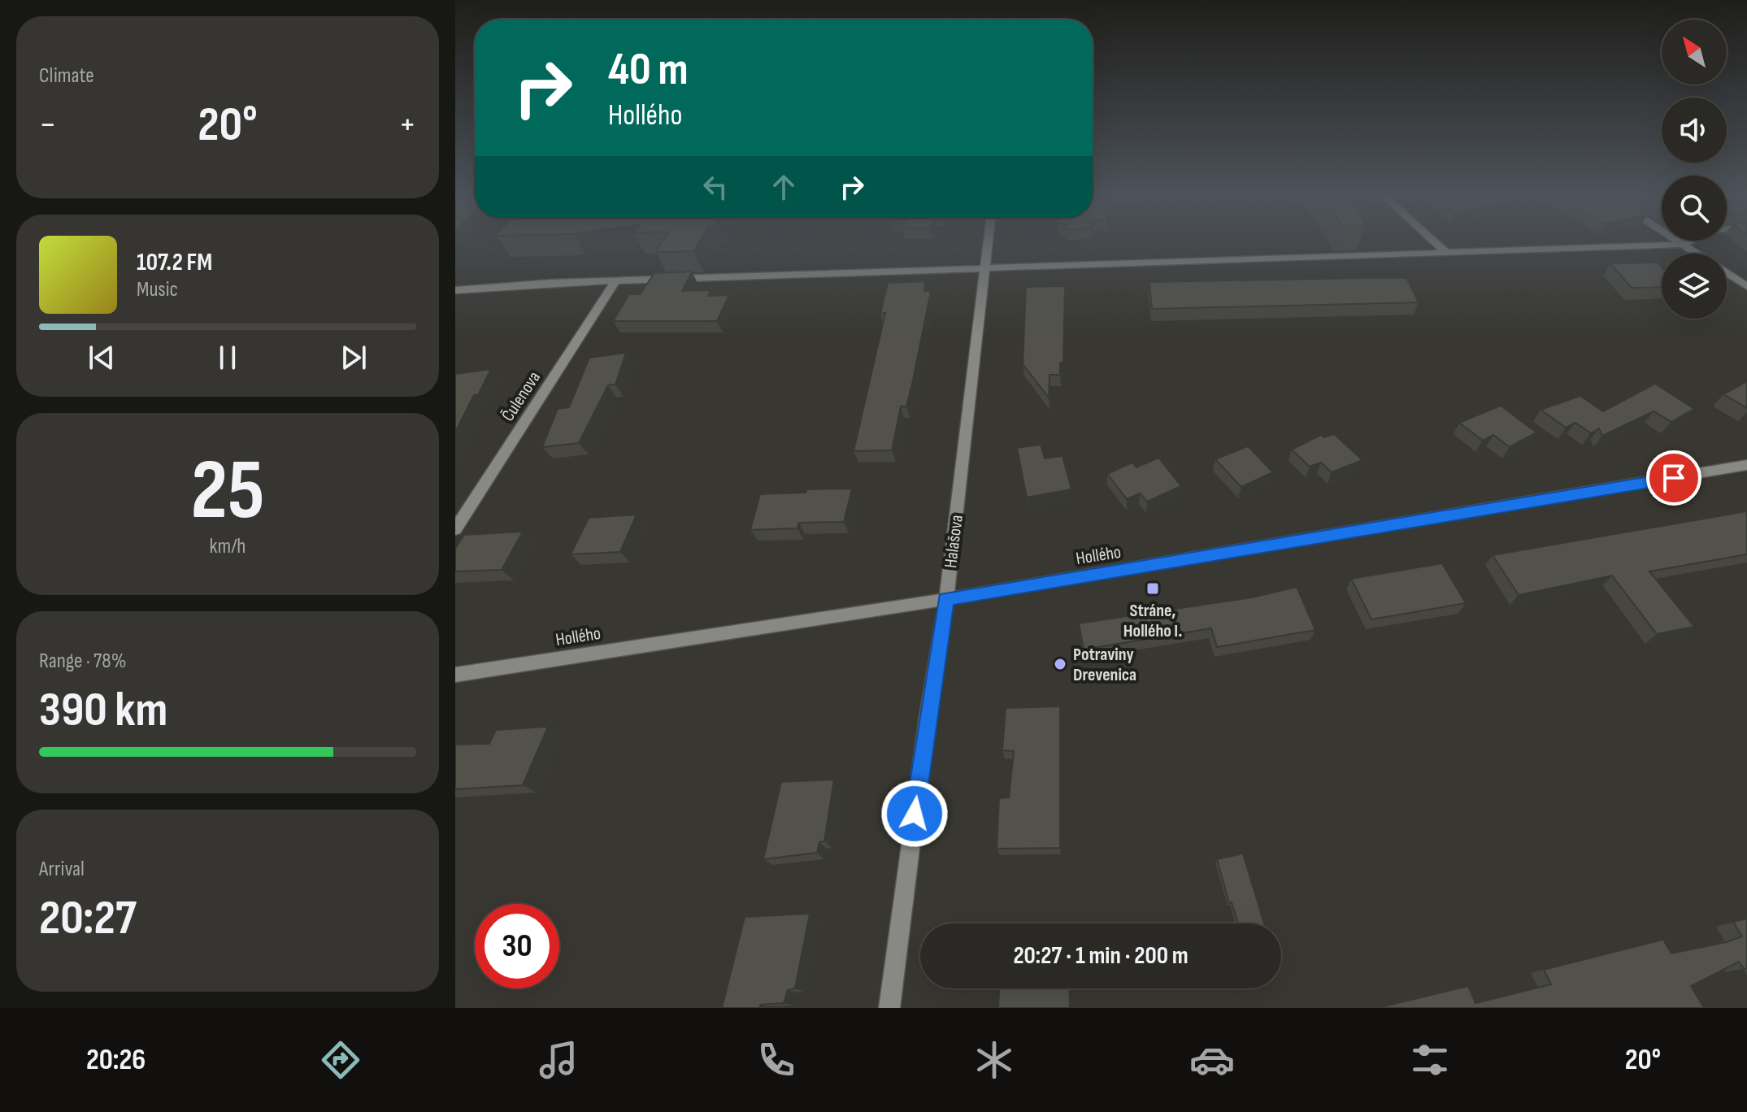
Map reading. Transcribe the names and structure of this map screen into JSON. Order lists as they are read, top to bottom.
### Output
{
  "streets": {
    "street": ["Čulenova", "Halašova", "Hollého"]
  },
  "crossings": [
    ["Halašova", "Hollého"]
  ],
  "places": {
    "transit": ["Stráne, Hollého I."],
    "other": ["Potraviny Drevenica"]
  },
  "north": "top left",
  "page": {
    "tile": [
      "Climate",
      ["25", "km/h"],
      ["Range · 78%", "390 km"],
      ["Arrival", "20:27"]
    ],
    "turn": ["40 m", "Hollého"],
    "heat": ["−", "20°", "+"],
    "song": ["107.2 FM", "Music"],
    "limit": "30",
    "trip": "20:27 · 1 min · 200 m",
    "tabs": ["20:26", "20°"]
  }
}
